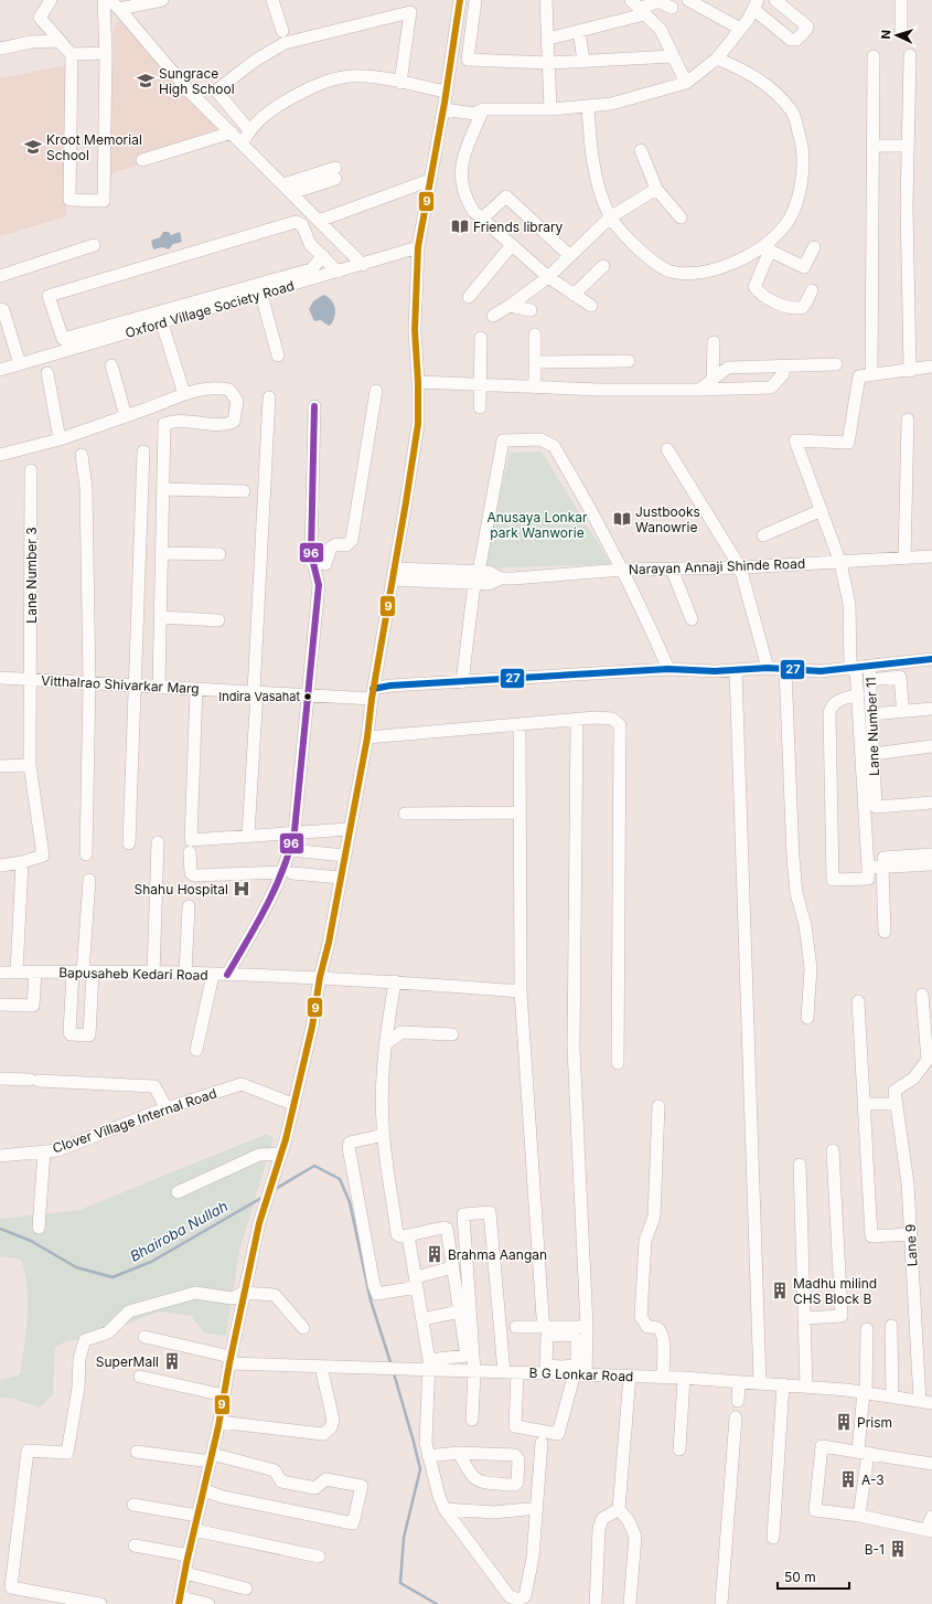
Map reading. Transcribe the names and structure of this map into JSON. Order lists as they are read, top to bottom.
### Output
{
  "streets": {
    "street": [
      "Oxford Village Society Road",
      "Narayan Annaji Shinde Road",
      "Lane Number 3",
      "Vitthalrao Shivarkar Marg",
      "Lane Number 11",
      "Bapusaheb Kedari Road",
      "Clover Village Internal Road",
      "Lane 9",
      "B G Lonkar Road"
    ]
  },
  "crossings": [
    ["Lane Number 3", "Vitthalrao Shivarkar Marg"],
    ["Vitthalrao Shivarkar Marg", "Lane Number 11"],
    ["Lane 9", "B G Lonkar Road"]
  ],
  "water": ["Bhairoba Nullah"],
  "parks": ["Anusaya Lonkar park Wanworie"],
  "places": {
    "school or university": ["Sungrace High School", "Kroot Memorial School"],
    "library": ["Friends library", "Justbooks Wanowrie"],
    "other": ["Indira Vasahat"],
    "hospital": ["Shahu Hospital"],
    "building": [
      "Brahma Aangan",
      "Madhu milind CHS Block B",
      "SuperMall",
      "Prism",
      "A-3",
      "B-1"
    ]
  },
  "lines": ["transit line 9", "transit line 96", "transit line 27"],
  "scale_bar": "50 m",
  "north": "left"
}
